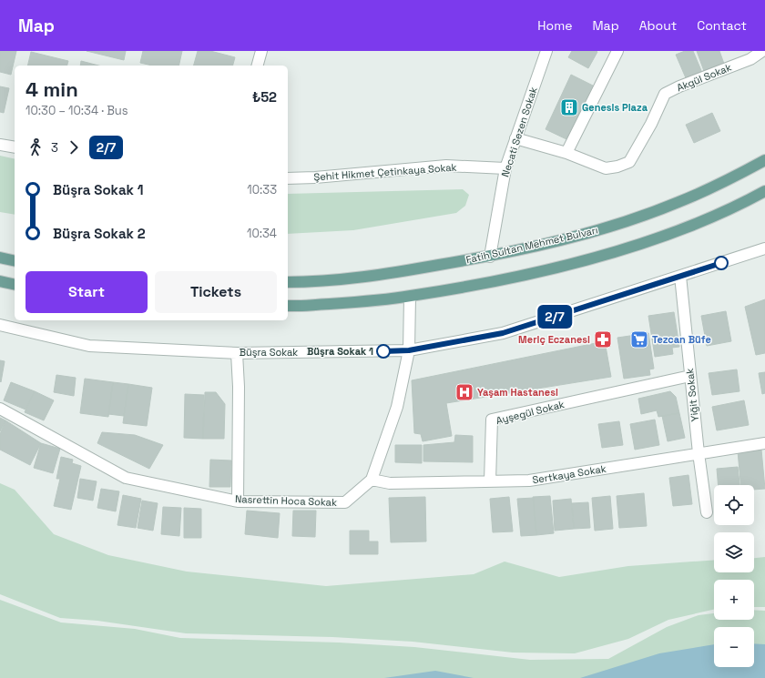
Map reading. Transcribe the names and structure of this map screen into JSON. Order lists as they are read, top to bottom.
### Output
{
  "streets": {
    "main road": ["Fatih Sultan Mehmet Bulvarı"],
    "street": [
      "Akgül Sokak",
      "Necati Sezen Sokak",
      "Şehit Hikmet Çetinkaya Sokak",
      "Büşra Sokak",
      "Yiğit Sokak",
      "Ayşegül Sokak",
      "Sertkaya Sokak",
      "Nasrettin Hoca Sokak"
    ]
  },
  "crossings": [
    ["Akgül Sokak", "Necati Sezen Sokak"],
    ["Necati Sezen Sokak", "Şehit Hikmet Çetinkaya Sokak"],
    ["Necati Sezen Sokak", "Fatih Sultan Mehmet Bulvarı"],
    ["Büşra Sokak", "Yiğit Sokak"],
    ["Büşra Sokak", "Nasrettin Hoca Sokak"],
    ["Yiğit Sokak", "Ayşegül Sokak"],
    ["Yiğit Sokak", "Sertkaya Sokak"],
    ["Ayşegül Sokak", "Sertkaya Sokak"],
    ["Sertkaya Sokak", "Nasrettin Hoca Sokak"]
  ],
  "places": {
    "building": ["Genesis Plaza"],
    "pharmacy": ["Meriç Eczanesi"],
    "supermarket": ["Tezcan Büfe"],
    "other": ["Büşra Sokak 1"],
    "hospital": ["Yaşam Hastanesi"]
  },
  "lines": ["bus line 2/7"],
  "page": {
    "header": "Map",
    "nav": [
      "Home",
      "Map",
      "About",
      "Contact"
    ],
    "on_map": "2/7",
    "heading": ["4 min", "10:30 – 10:34 · Bus", "₺52"],
    "legs": ["3", "2/7"],
    "list": [
      {
        "name": "Büşra Sokak 1",
        "value": "10:33"
      },
      {
        "name": "Büşra Sokak 2",
        "value": "10:34"
      }
    ],
    "buttons": ["Start", "Tickets"],
    "map_buttons": ["+", "−"]
  }
}
